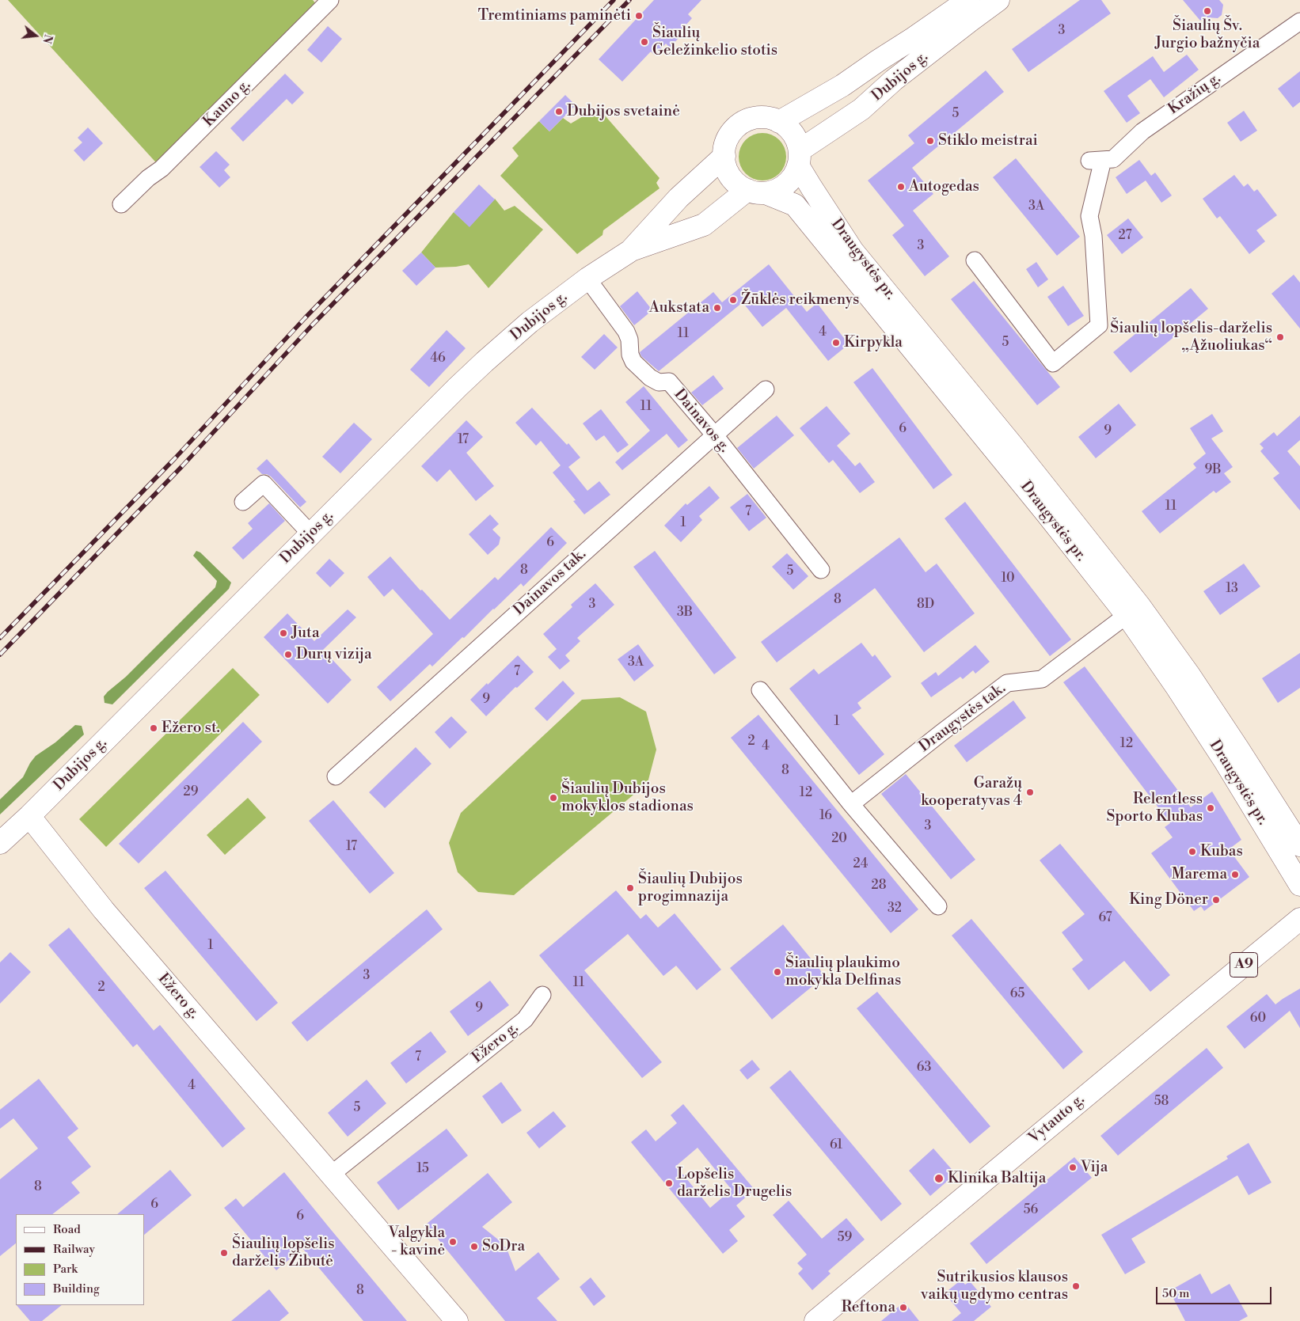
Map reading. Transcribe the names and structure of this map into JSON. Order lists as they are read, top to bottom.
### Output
{
  "streets": {
    "main road": [
      "Dubijos g.",
      "Draugystės pr.",
      "A9",
      "Ežero g.",
      "Vytauto g."
    ],
    "street": [
      "Kražių g.",
      "Kauno g.",
      "Dainavos g.",
      "Dainavos tak.",
      "Draugystės tak."
    ]
  },
  "crossings": [
    ["Dubijos g.", "Draugystės pr."],
    ["Dubijos g.", "Dainavos g."],
    ["Dubijos g.", "Ežero g."],
    ["Draugystės pr.", "Draugystės tak."],
    ["Dainavos g.", "Dainavos tak."]
  ],
  "places": [
    "Šiaulių Šv. Jurgio bažnyčia",
    "Tremtiniams paminėti",
    "Šiaulių Geležinkelio stotis",
    "Dubijos svetainė",
    "Stiklo meistrai",
    "Autogedas",
    "Žūklės reikmenys",
    "Aukstata",
    "Šiaulių lopšelis-darželis „Ąžuoliukas“",
    "Kirpykla",
    "Juta",
    "Durų vizija",
    "Ežero st.",
    "Garažų kooperatyvas 4",
    "Šiaulių Dubijos mokyklos stadionas",
    "Relentless Sporto Klubas",
    "Kubas",
    "Marema",
    "Šiaulių Dubijos progimnazija",
    "King Döner",
    "Šiaulių plaukimo mokykla Delfinas",
    "Vija",
    "Klinika Baltija",
    "Lopšelis darželis Drugelis",
    "Valgykla - kavinė",
    "SoDra",
    "Šiaulių lopšelis darželis Žibutė",
    "Sutrikusios klausos vaikų ugdymo centras",
    "Reftona"
  ],
  "house_numbers": [
    "3",
    "5",
    "3A",
    "27",
    "3",
    "4",
    "11",
    "5",
    "46",
    "11",
    "6",
    "9",
    "17",
    "9B",
    "11",
    "7",
    "1",
    "6",
    "8",
    "5",
    "10",
    "13",
    "8",
    "3",
    "8D",
    "3B",
    "3A",
    "7",
    "9",
    "1",
    "2",
    "12",
    "4",
    "8",
    "29",
    "12",
    "16",
    "3",
    "20",
    "17",
    "24",
    "28",
    "32",
    "67",
    "1",
    "3",
    "11",
    "2",
    "65",
    "9",
    "60",
    "7",
    "63",
    "4",
    "58",
    "5",
    "61",
    "15",
    "8",
    "6",
    "56",
    "6",
    "59",
    "8"
  ],
  "legend": [
    "Road",
    "Railway",
    "Park",
    "Building"
  ],
  "scale_bar": "50 m",
  "north": "right"
}
